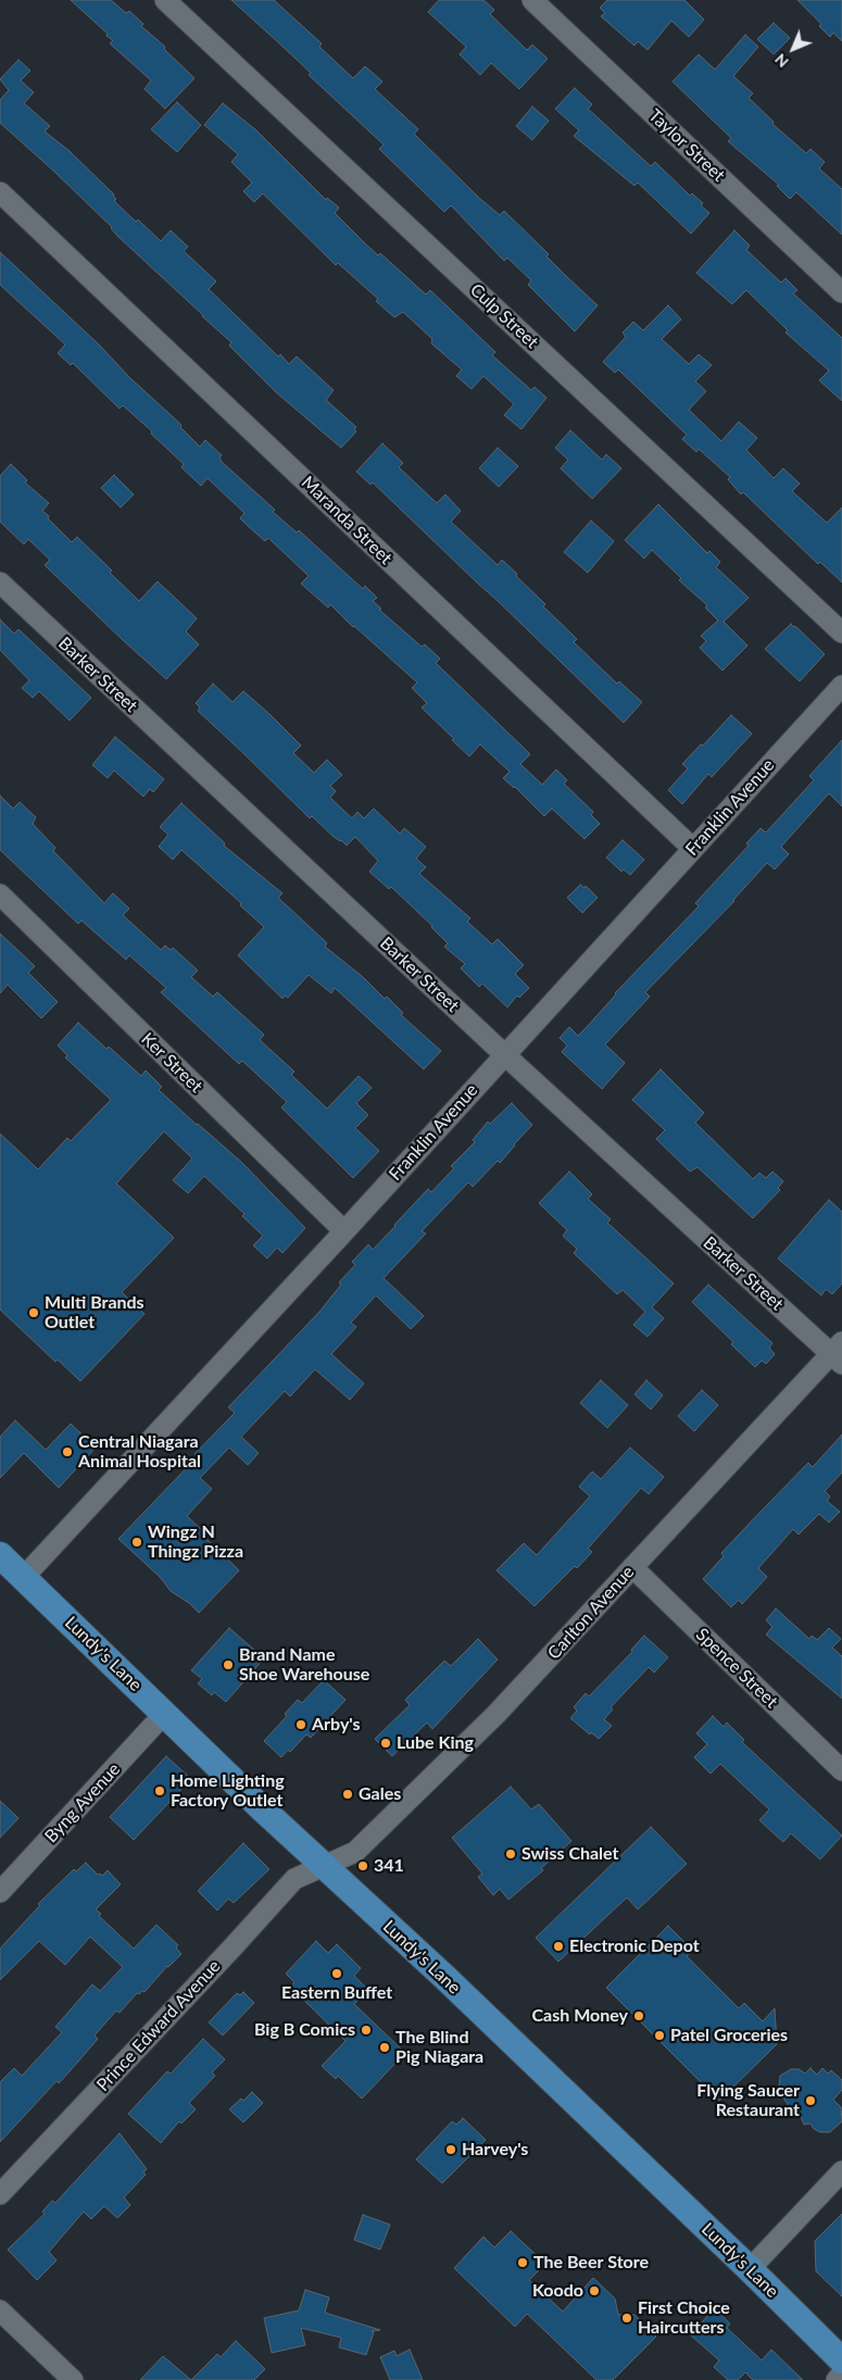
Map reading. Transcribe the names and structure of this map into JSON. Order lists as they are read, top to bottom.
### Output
{
  "streets": {
    "main road": ["Lundy's Lane"],
    "street": [
      "Taylor Street",
      "Culp Street",
      "Maranda Street",
      "Barker Street",
      "Franklin Avenue",
      "Ker Street",
      "Carlton Avenue",
      "Spence Street",
      "Byng Avenue",
      "Prince Edward Avenue"
    ]
  },
  "crossings": [
    ["Maranda Street", "Franklin Avenue"],
    ["Barker Street", "Franklin Avenue"],
    ["Barker Street", "Carlton Avenue"],
    ["Franklin Avenue", "Ker Street"],
    ["Franklin Avenue", "Lundy's Lane"],
    ["Carlton Avenue", "Lundy's Lane"],
    ["Carlton Avenue", "Spence Street"],
    ["Carlton Avenue", "Prince Edward Avenue"],
    ["Lundy's Lane", "Byng Avenue"],
    ["Lundy's Lane", "Prince Edward Avenue"]
  ],
  "places": [
    "Multi Brands Outlet",
    "Central Niagara Animal Hospital",
    "Wingz N Thingz Pizza",
    "Brand Name Shoe Warehouse",
    "Arby's",
    "Lube King",
    "Home Lighting Factory Outlet",
    "Gales",
    "Swiss Chalet",
    "341",
    "Electronic Depot",
    "Eastern Buffet",
    "Cash Money",
    "Big B Comics",
    "Patel Groceries",
    "The Blind Pig Niagara",
    "Flying Saucer Restaurant",
    "Harvey's",
    "The Beer Store",
    "Koodo",
    "First Choice Haircutters"
  ],
  "north": "bottom left"
}
